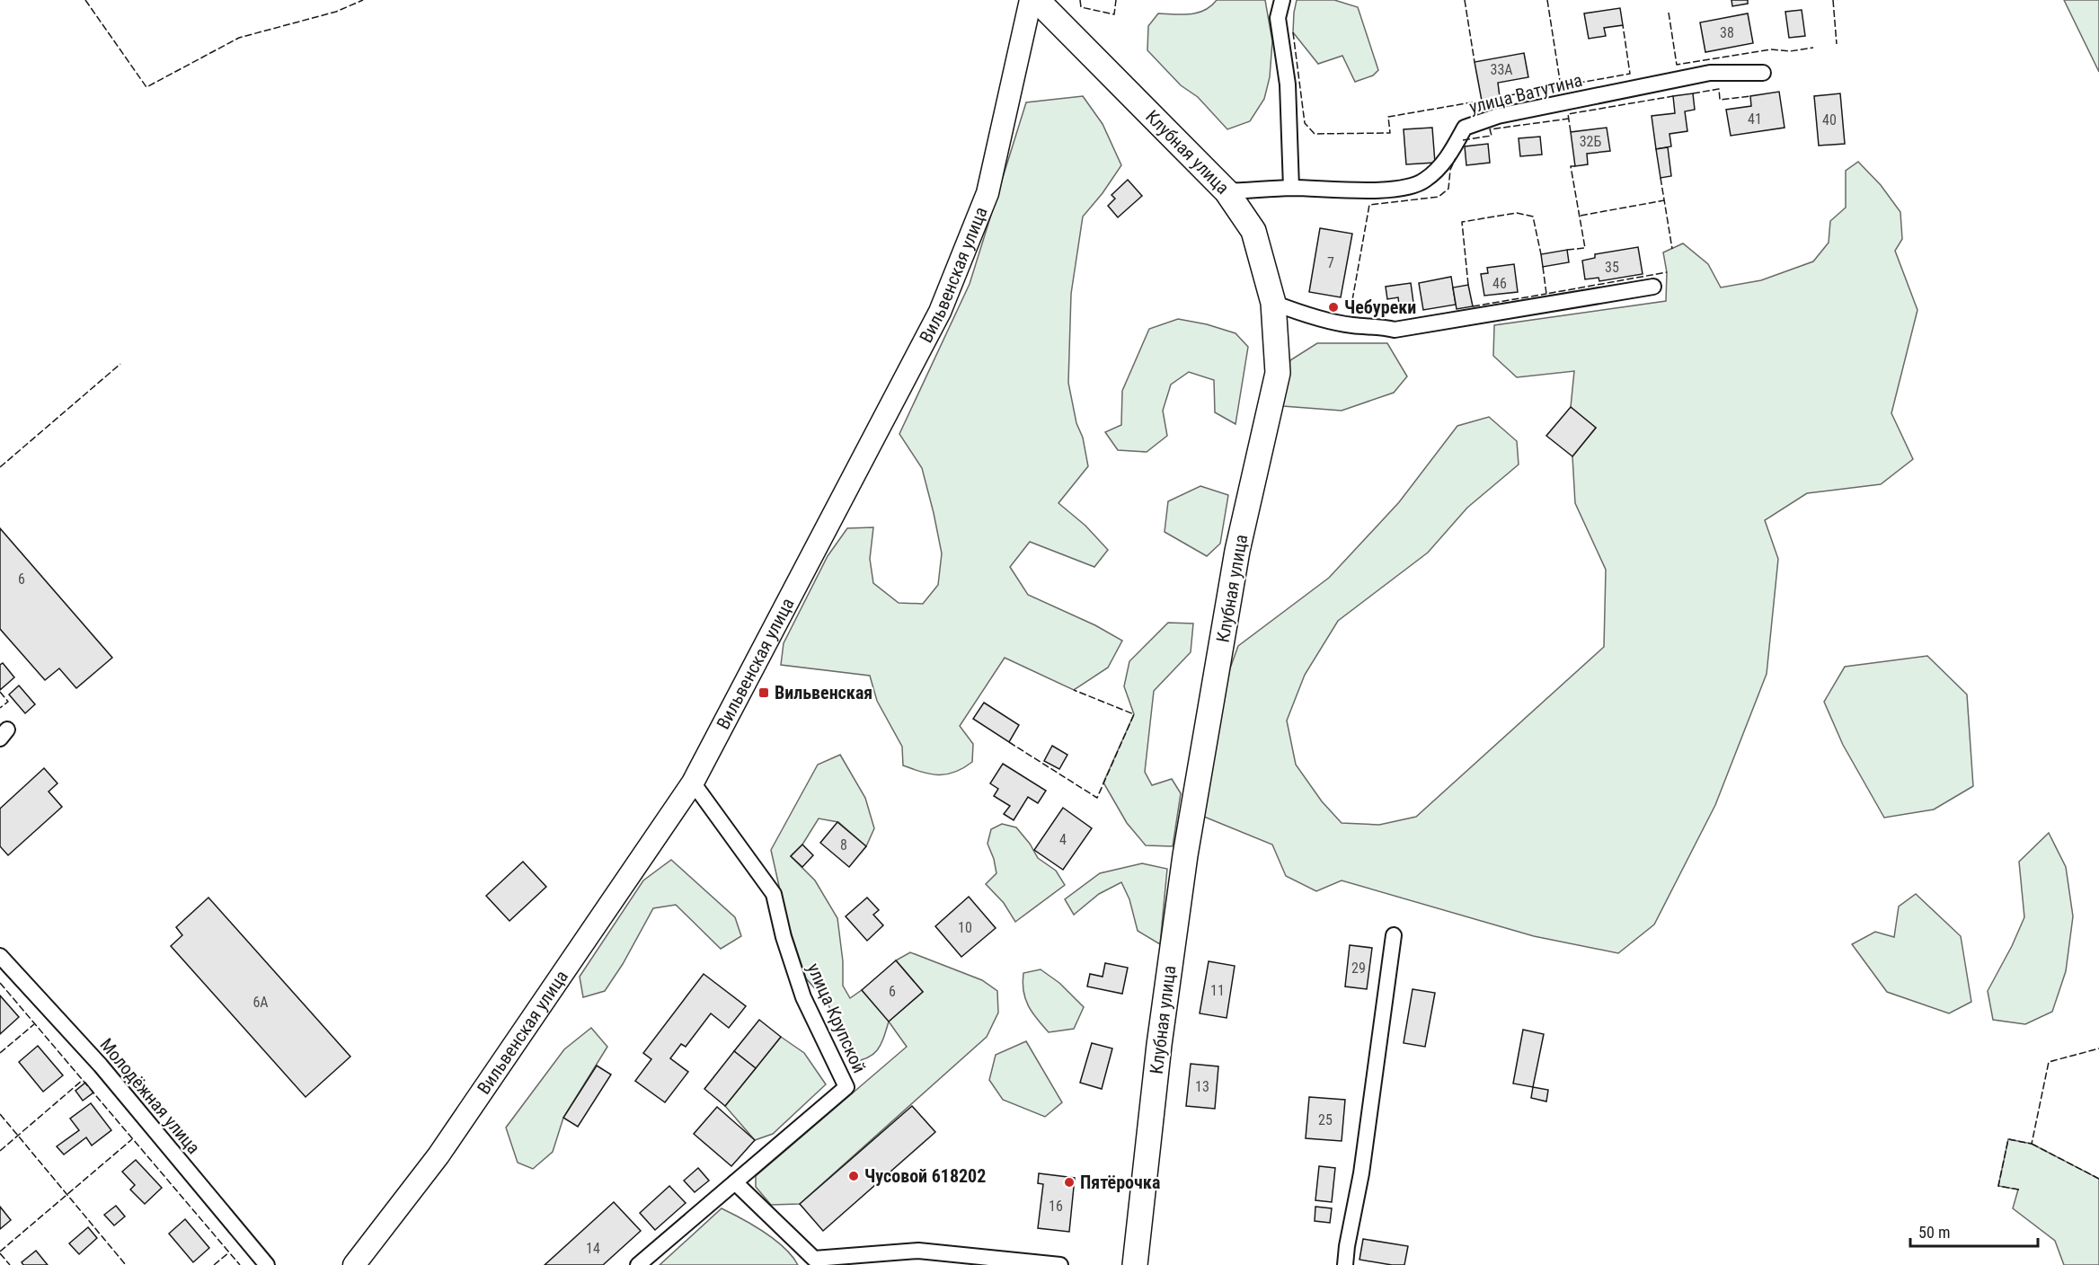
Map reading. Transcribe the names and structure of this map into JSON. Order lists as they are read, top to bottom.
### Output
{
  "streets": {
    "main road": ["Клубная улица"],
    "street": [
      "улица Ватутина",
      "Вильвенская улица",
      "улица Крупской",
      "Молодёжная улица"
    ]
  },
  "crossings": [
    ["улица Ватутина", "Клубная улица"],
    ["Вильвенская улица", "улица Крупской"]
  ],
  "places": {
    "other": ["Чебуреки", "Чусовой 618202", "Пятёрочка"],
    "transit": ["Вильвенская"]
  },
  "house_numbers": [
    "38",
    "33А",
    "41",
    "40",
    "32Б",
    "7",
    "35",
    "46",
    "6",
    "4",
    "8",
    "10",
    "29",
    "11",
    "6",
    "6А",
    "13",
    "25",
    "16",
    "14"
  ],
  "scale_bar": "50 m"
}
